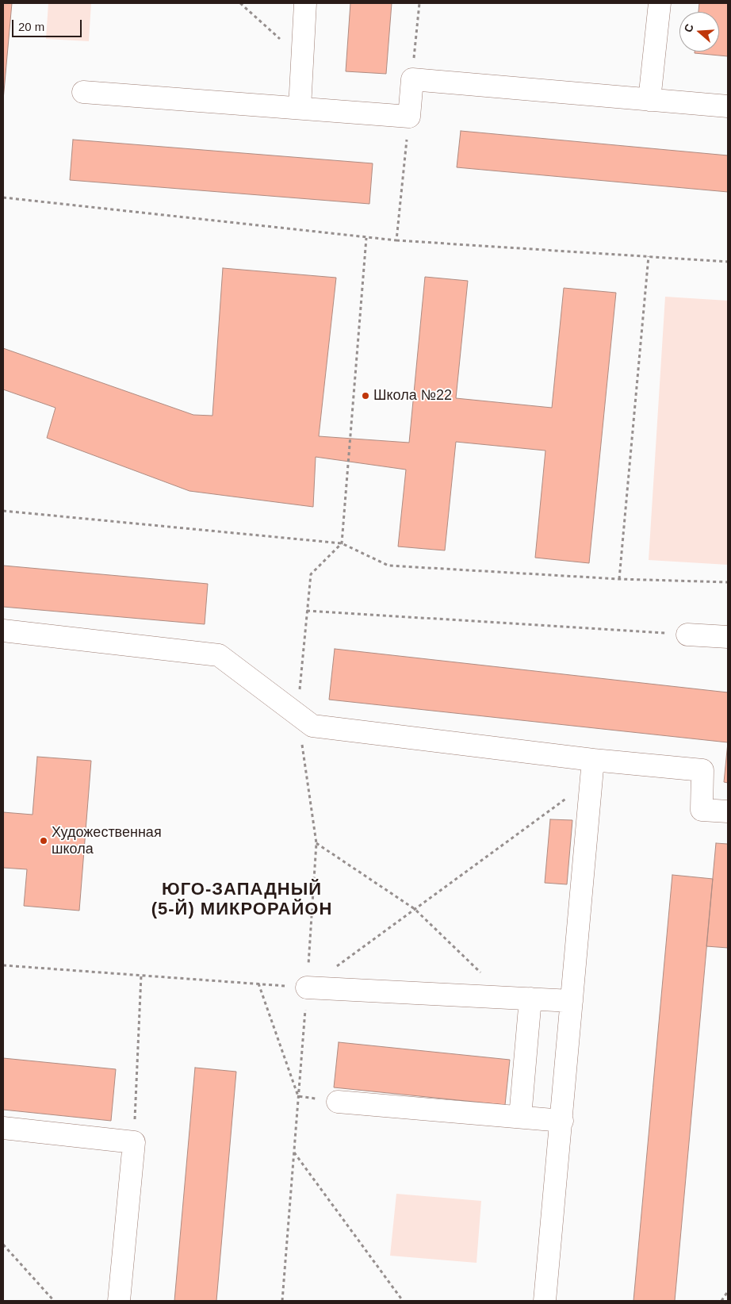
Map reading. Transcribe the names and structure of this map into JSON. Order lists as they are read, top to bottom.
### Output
{
  "districts": ["ЮГО-ЗАПАДНЫЙ (5-Й) МИКРОРАЙОН"],
  "places": ["Школа №22", "Художественная школа"],
  "scale_bar": "20 m",
  "north": "left"
}
